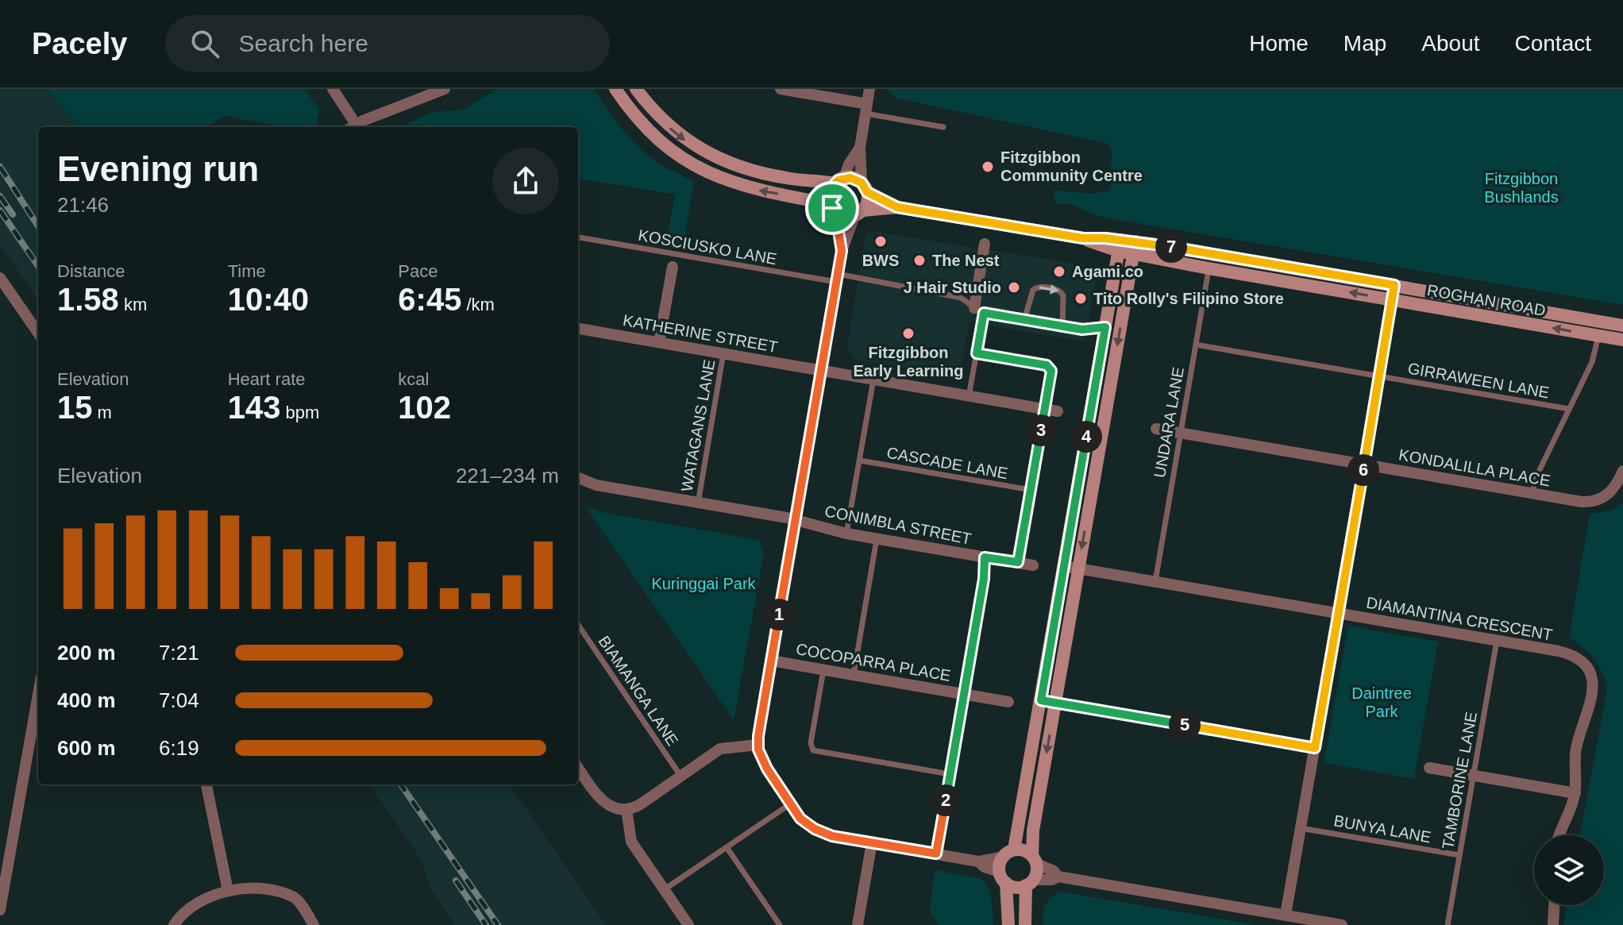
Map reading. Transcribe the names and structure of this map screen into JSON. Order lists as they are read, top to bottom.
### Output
{
  "streets": {
    "main road": ["ROGHAN ROAD"],
    "street": [
      "KATHERINE STREET",
      "KONDALILLA PLACE",
      "CONIMBLA STREET",
      "DIAMANTINA CRESCENT",
      "COCOPARRA PLACE"
    ],
    "lane": [
      "KOSCIUSKO LANE",
      "GIRRAWEEN LANE",
      "UNDARA LANE",
      "WATAGANS LANE",
      "CASCADE LANE",
      "BIAMANGA LANE",
      "TAMBORINE LANE",
      "BUNYA LANE"
    ]
  },
  "crossings": [
    ["ROGHAN ROAD", "UNDARA LANE"],
    ["KATHERINE STREET", "WATAGANS LANE"],
    ["GIRRAWEEN LANE", "UNDARA LANE"],
    ["UNDARA LANE", "KONDALILLA PLACE"],
    ["UNDARA LANE", "DIAMANTINA CRESCENT"],
    ["WATAGANS LANE", "CONIMBLA STREET"],
    ["DIAMANTINA CRESCENT", "TAMBORINE LANE"],
    ["TAMBORINE LANE", "BUNYA LANE"]
  ],
  "parks": ["Fitzgibbon Bushlands", "Kuringgai Park", "Daintree Park"],
  "places": [
    "Fitzgibbon Community Centre",
    "BWS",
    "The Nest",
    "Agami.co",
    "J Hair Studio",
    "Tito Rolly's Filipino Store",
    "Fitzgibbon Early Learning"
  ],
  "page": {
    "header": "Pacely",
    "search": "Search here",
    "nav": [
      "Home",
      "Map",
      "About",
      "Contact"
    ],
    "heading": ["Evening run", "21:46"],
    "pins": [
      "7",
      "3",
      "4",
      "6",
      "1",
      "5",
      "2"
    ],
    "stats": [
      ["Distance", "1.58 km"],
      ["Time", "10:40"],
      ["Pace", "6:45 /km"],
      ["Elevation", "15 m"],
      ["Heart rate", "143 bpm"],
      ["kcal", "102"]
    ],
    "chart": ["Elevation", "221–234 m"],
    "list": [
      {
        "name": "200 m",
        "note": "7:21"
      },
      {
        "name": "400 m",
        "note": "7:04"
      },
      {
        "name": "600 m",
        "note": "6:19"
      }
    ]
  }
}
